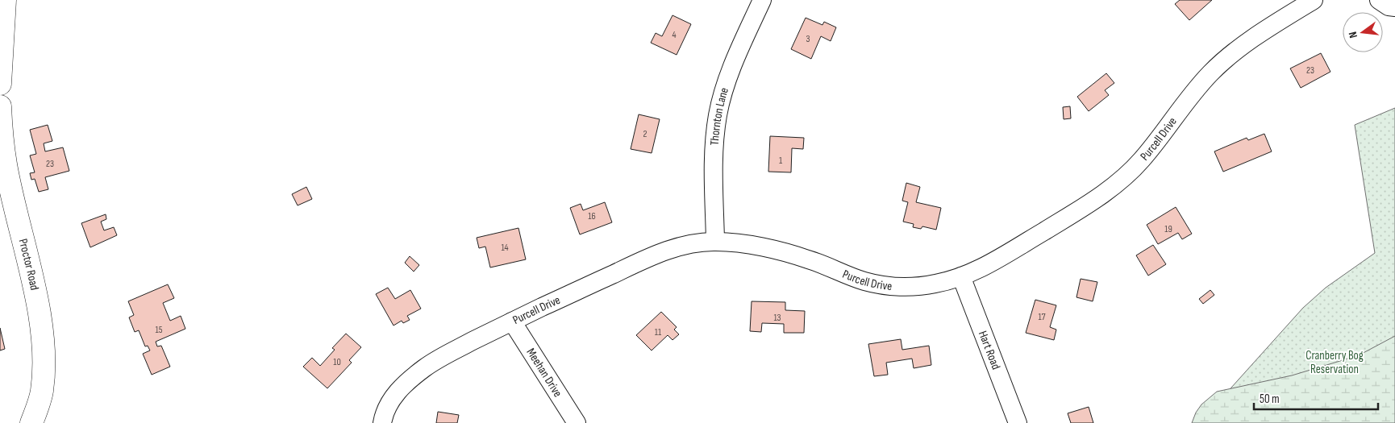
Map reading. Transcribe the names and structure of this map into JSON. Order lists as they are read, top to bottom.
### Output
{
  "streets": {
    "main road": ["Proctor Road"],
    "street": [
      "Thornton Lane",
      "Purcell Drive",
      "Hart Road",
      "Meehan Drive"
    ]
  },
  "crossings": [
    ["Thornton Lane", "Purcell Drive"],
    ["Purcell Drive", "Hart Road"],
    ["Purcell Drive", "Meehan Drive"]
  ],
  "parks": ["Cranberry Bog Reservation"],
  "house_numbers": [
    "4",
    "3",
    "23",
    "2",
    "1",
    "23",
    "16",
    "19",
    "14",
    "17",
    "13",
    "15",
    "11",
    "10"
  ],
  "scale_bar": "50 m",
  "north": "left"
}
